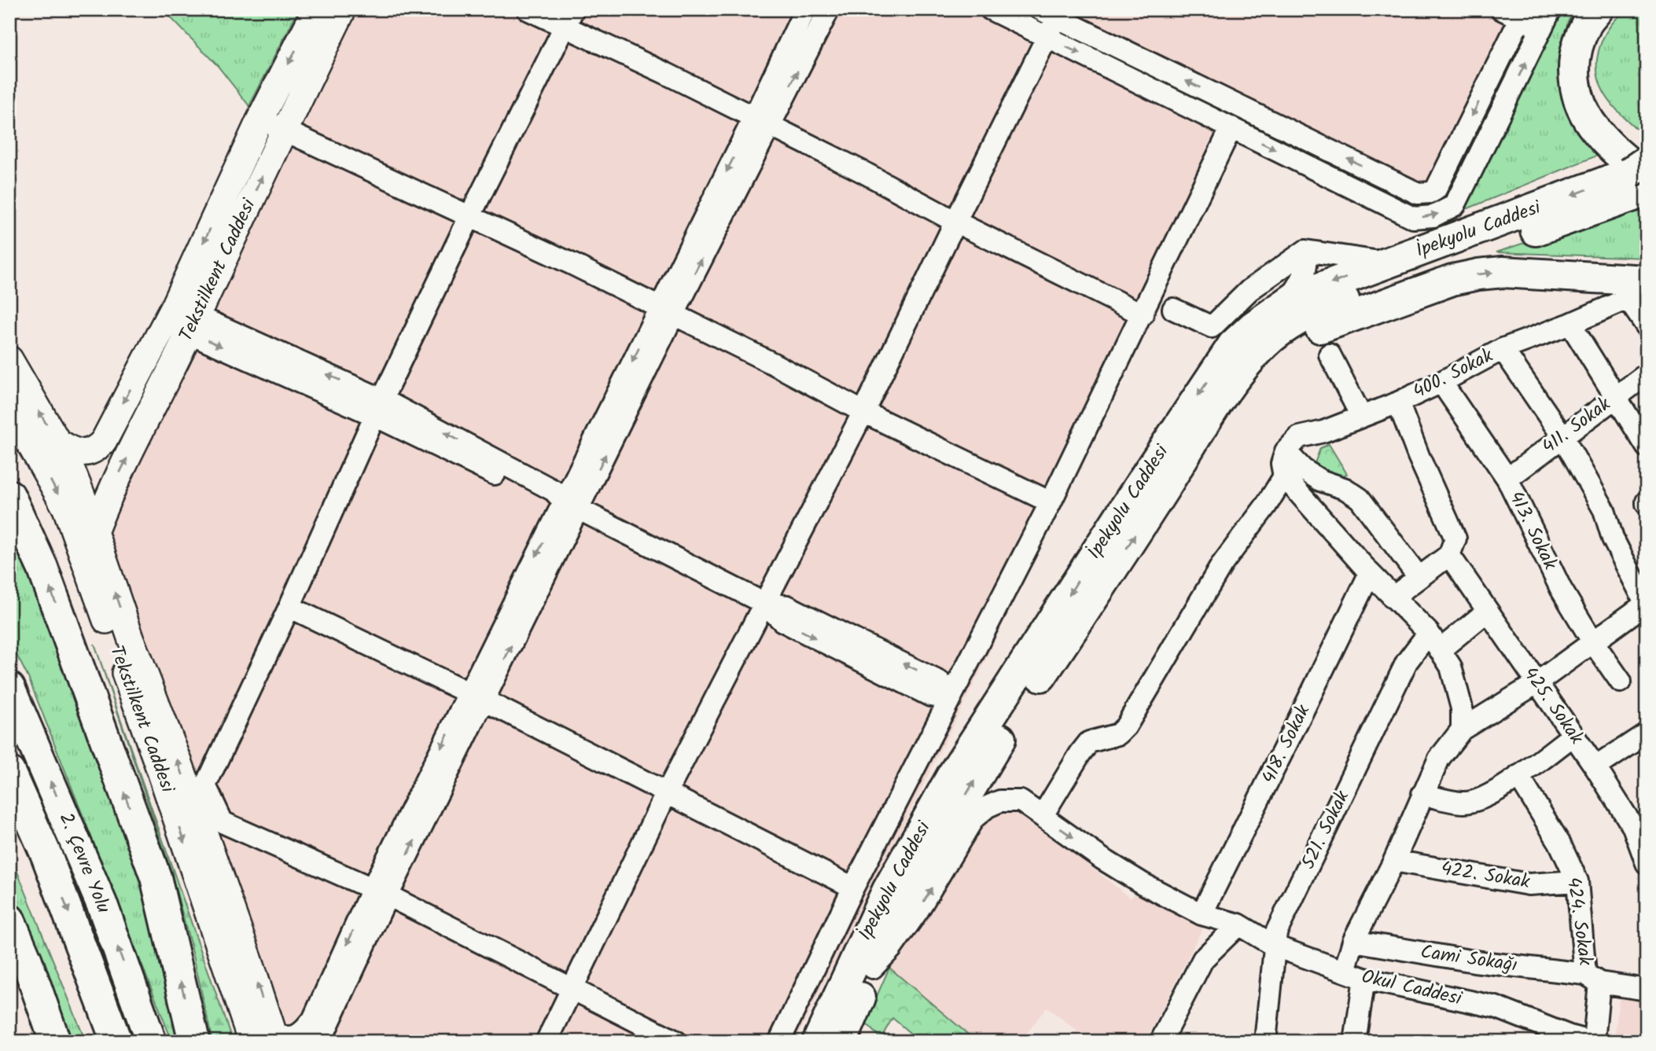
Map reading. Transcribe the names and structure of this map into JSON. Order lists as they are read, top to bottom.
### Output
{
  "streets": {
    "highway": ["İpekyolu Caddesi", "2. Çevre Yolu"],
    "main road": ["Tekstilkent Caddesi"],
    "street": [
      "400. Sokak",
      "411. Sokak",
      "413. Sokak",
      "425. Sokak",
      "418. Sokak",
      "521. Sokak",
      "422. Sokak",
      "424. Sokak",
      "Cami Sokağı",
      "Okul Caddesi"
    ]
  },
  "crossings": [
    ["İpekyolu Caddesi", "Okul Caddesi"],
    ["400. Sokak", "413. Sokak"],
    ["411. Sokak", "413. Sokak"],
    ["425. Sokak", "521. Sokak"],
    ["418. Sokak", "Okul Caddesi"],
    ["521. Sokak", "Okul Caddesi"],
    ["422. Sokak", "424. Sokak"],
    ["424. Sokak", "Cami Sokağı"]
  ]
}
